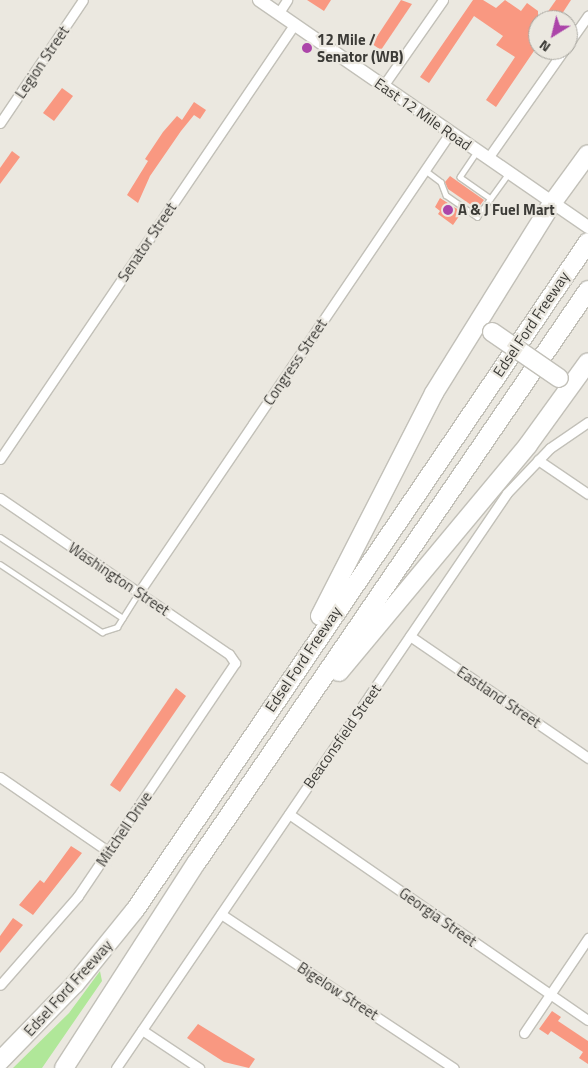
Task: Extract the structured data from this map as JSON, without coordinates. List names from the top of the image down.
{
  "streets": {
    "highway": ["Edsel Ford Freeway"],
    "main road": ["East 12 Mile Road"],
    "street": [
      "Legion Street",
      "Senator Street",
      "Congress Street",
      "Washington Street",
      "Eastland Street",
      "Beaconsfield Street",
      "Mitchell Drive",
      "Georgia Street",
      "Bigelow Street"
    ]
  },
  "crossings": [
    ["East 12 Mile Road", "Senator Street"],
    ["East 12 Mile Road", "Congress Street"],
    ["Congress Street", "Washington Street"],
    ["Washington Street", "Mitchell Drive"],
    ["Eastland Street", "Beaconsfield Street"],
    ["Beaconsfield Street", "Georgia Street"],
    ["Beaconsfield Street", "Bigelow Street"]
  ],
  "places": ["12 Mile / Senator (WB)", "A & J Fuel Mart"],
  "north": "bottom left"
}
